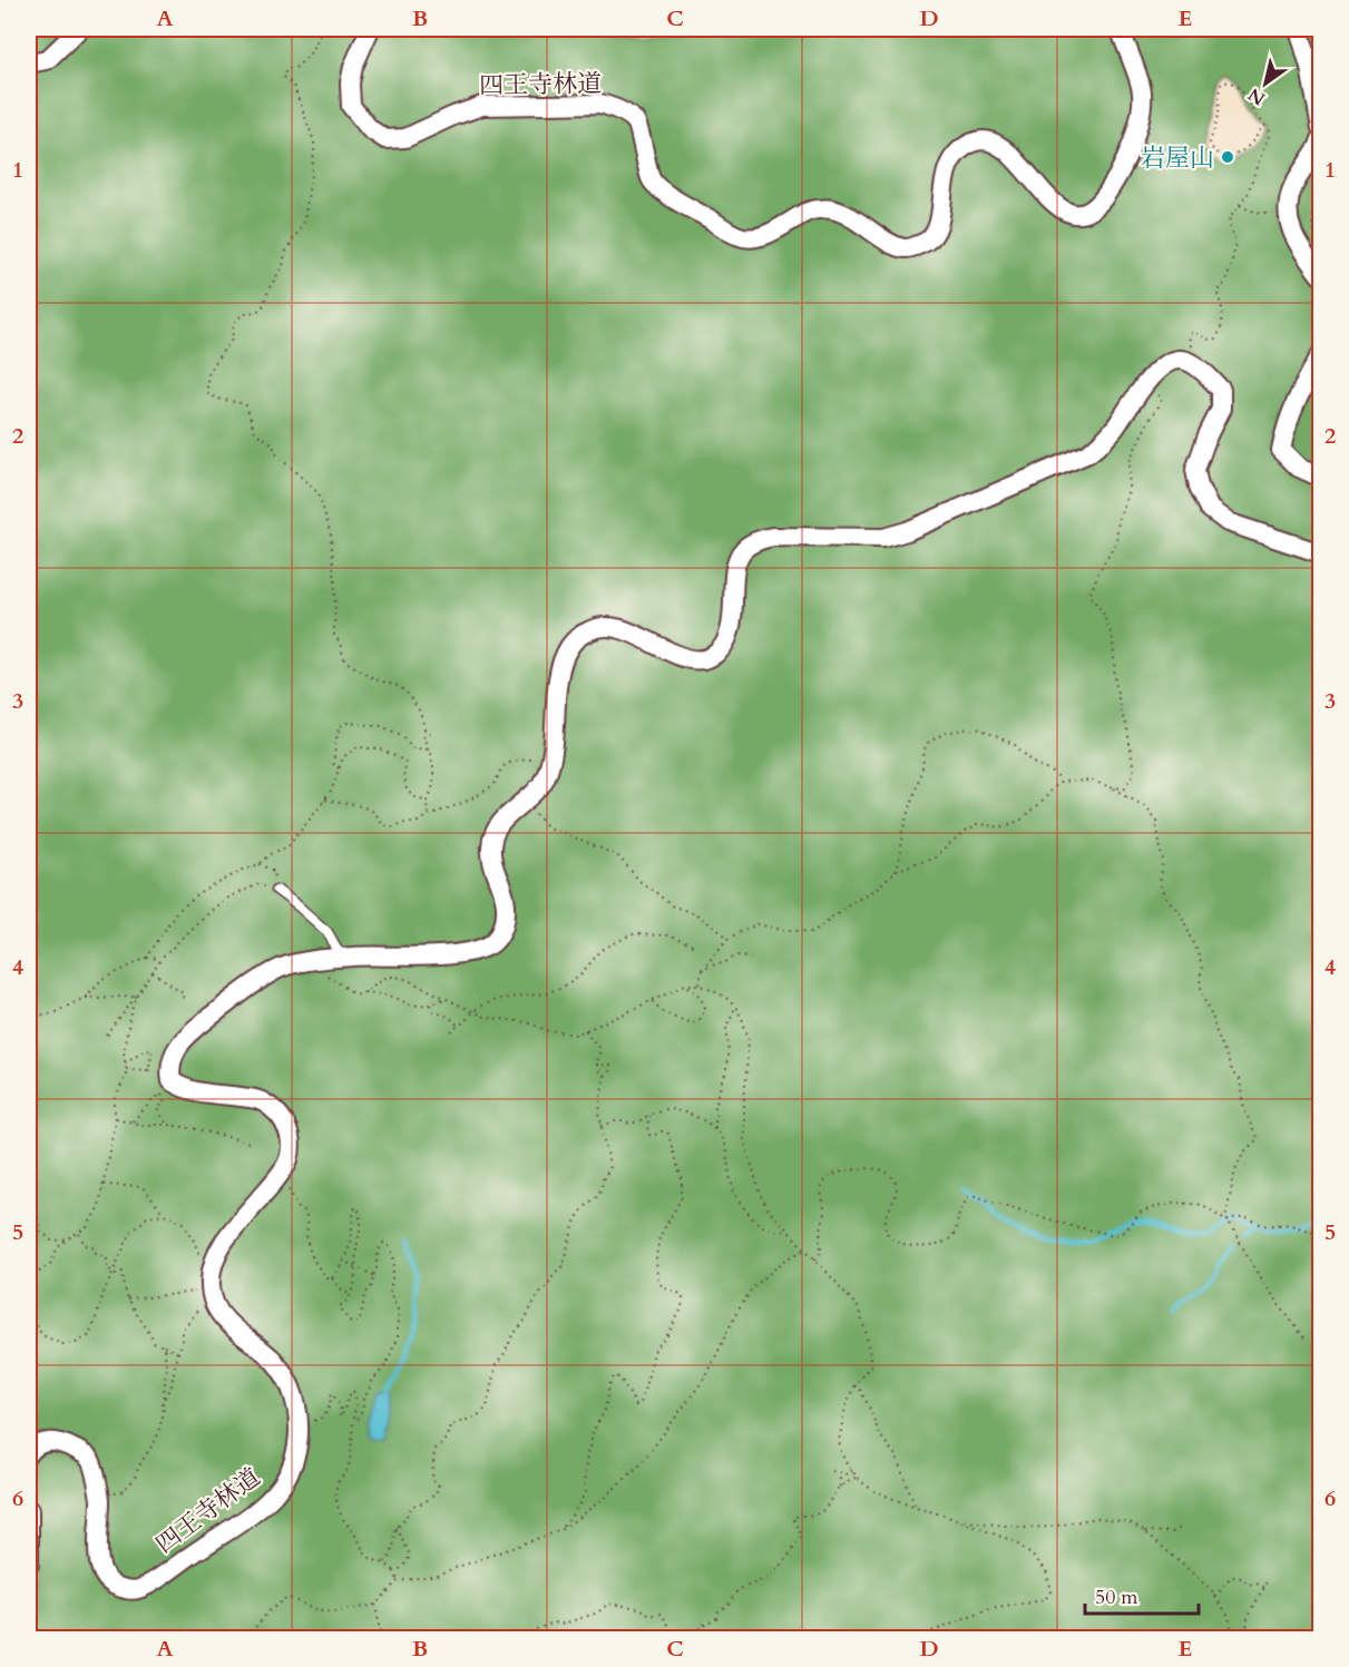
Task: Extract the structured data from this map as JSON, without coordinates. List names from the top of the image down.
{
  "streets": {
    "street": ["四王寺林道"]
  },
  "places": ["岩屋山"],
  "scale_bar": "50 m",
  "north": "bottom left",
  "grid": {
    "columns": [
      "A",
      "B",
      "C",
      "D",
      "E"
    ],
    "rows": [
      "1",
      "2",
      "3",
      "4",
      "5",
      "6"
    ]
  }
}
